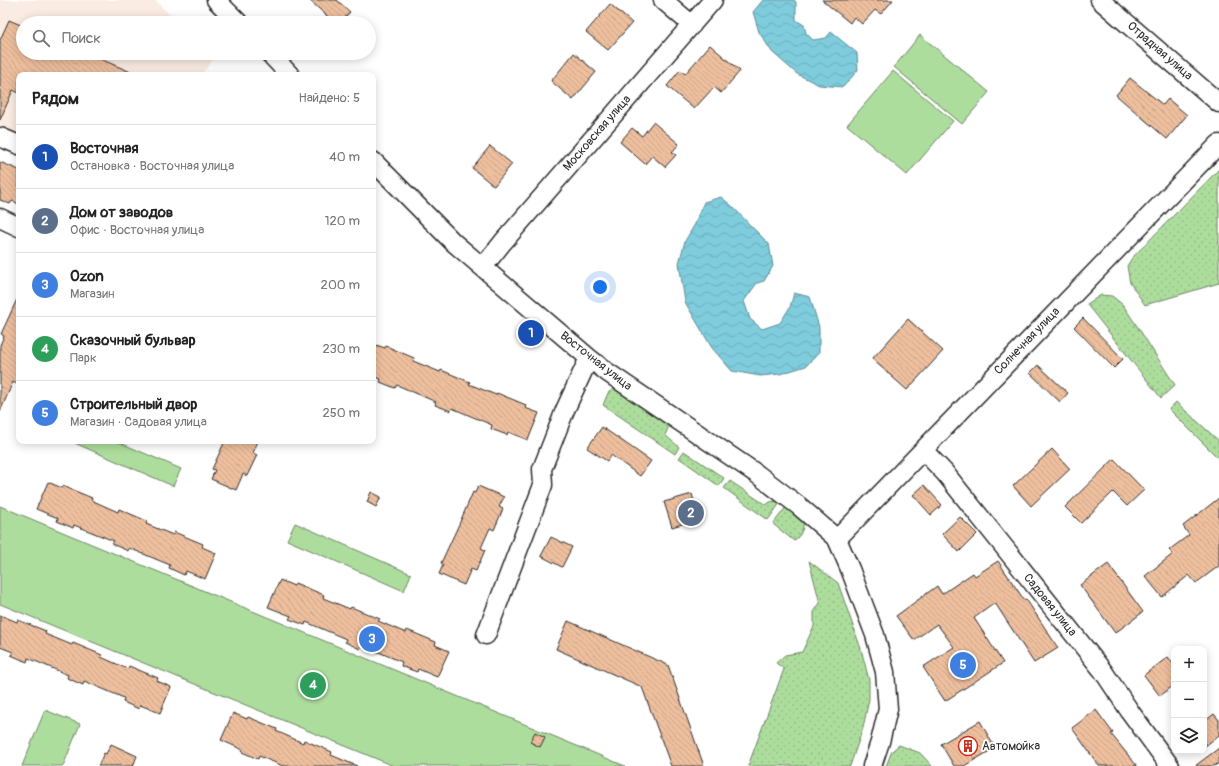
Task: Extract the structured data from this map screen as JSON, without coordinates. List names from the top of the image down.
{
  "streets": {
    "street": [
      "Отрадная улица",
      "Московская улица",
      "Солнечная улица",
      "Восточная улица",
      "Садовая улица"
    ]
  },
  "crossings": [
    ["Московская улица", "Восточная улица"],
    ["Солнечная улица", "Восточная улица"],
    ["Солнечная улица", "Садовая улица"]
  ],
  "places": {
    "building": ["Автомойка"]
  },
  "page": {
    "search": "Поиск",
    "heading": ["Рядом", "Найдено: 5"],
    "list": [
      {
        "mark": "1",
        "name": "Восточная",
        "note": "Остановка · Восточная улица",
        "value": "40 m"
      },
      {
        "mark": "2",
        "name": "Дом от заводов",
        "note": "Офис · Восточная улица",
        "value": "120 m"
      },
      {
        "mark": "3",
        "name": "Ozon",
        "note": "Магазин",
        "value": "200 m"
      },
      {
        "mark": "4",
        "name": "Сказочный бульвар",
        "note": "Парк",
        "value": "230 m"
      },
      {
        "mark": "5",
        "name": "Строительный двор",
        "note": "Магазин · Садовая улица",
        "value": "250 m"
      }
    ],
    "pins": [
      "1",
      "2",
      "3",
      "5",
      "4"
    ],
    "map_buttons": ["+", "−"]
  }
}
